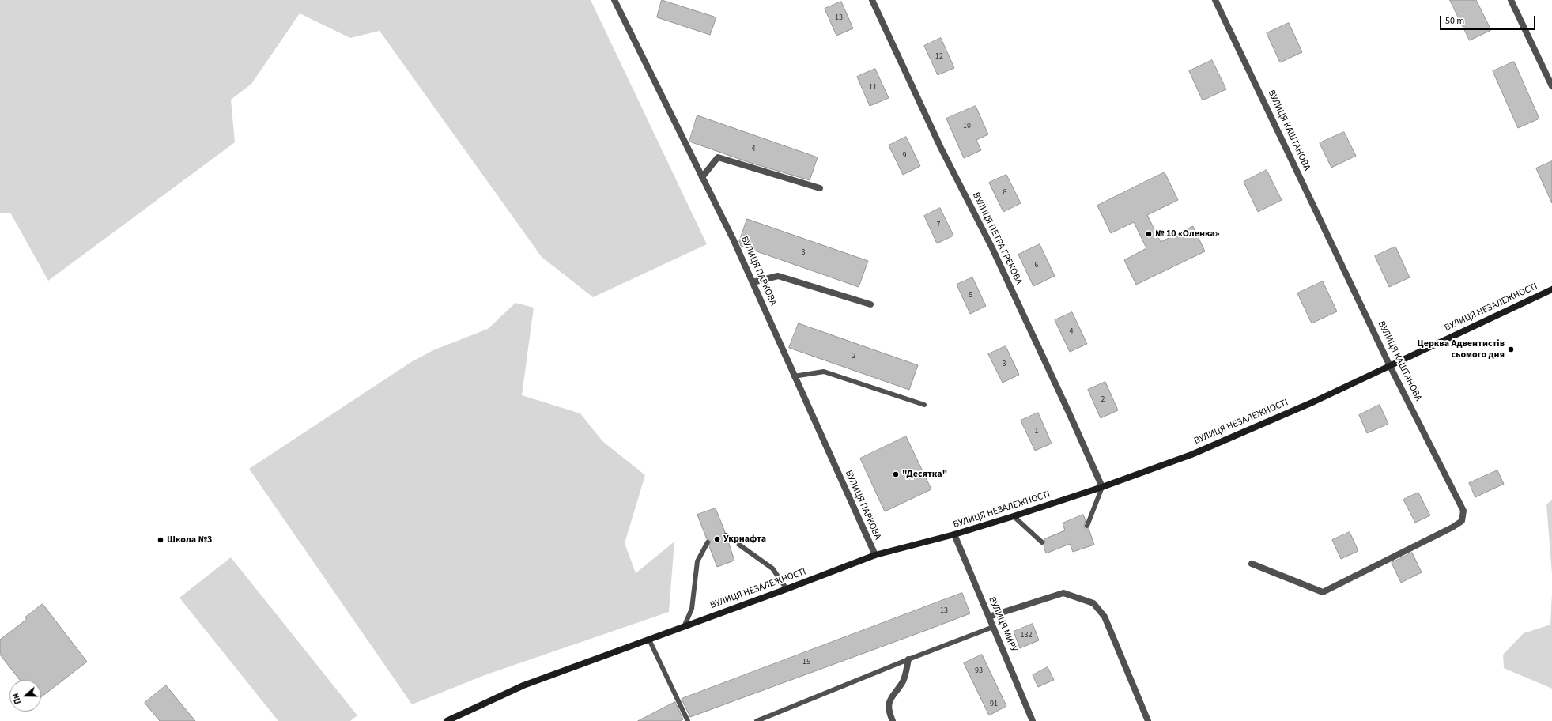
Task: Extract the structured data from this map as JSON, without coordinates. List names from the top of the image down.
{
  "streets": {
    "main road": ["ВУЛИЦЯ НЕЗАЛЕЖНОСТІ"],
    "street": [
      "ВУЛИЦЯ КАШТАНОВА",
      "ВУЛИЦЯ ПЕТРА ГРЕКОВА",
      "ВУЛИЦЯ ПАРКОВА",
      "ВУЛИЦЯ МИРУ"
    ]
  },
  "crossings": [
    ["ВУЛИЦЯ КАШТАНОВА", "ВУЛИЦЯ НЕЗАЛЕЖНОСТІ"],
    ["ВУЛИЦЯ ПЕТРА ГРЕКОВА", "ВУЛИЦЯ НЕЗАЛЕЖНОСТІ"],
    ["ВУЛИЦЯ ПАРКОВА", "ВУЛИЦЯ НЕЗАЛЕЖНОСТІ"],
    ["ВУЛИЦЯ НЕЗАЛЕЖНОСТІ", "ВУЛИЦЯ МИРУ"]
  ],
  "places": [
    "№ 10 «Оленка»",
    "Церква Адвентистів сьомого дня",
    "\"Десятка\"",
    "Укрнафта",
    "Школа №3"
  ],
  "house_numbers": [
    "13",
    "12",
    "11",
    "10",
    "4",
    "9",
    "8",
    "7",
    "3",
    "6",
    "5",
    "4",
    "2",
    "3",
    "2",
    "1",
    "13",
    "132",
    "15",
    "93",
    "91"
  ],
  "scale_bar": "50 m",
  "north": "left"
}
